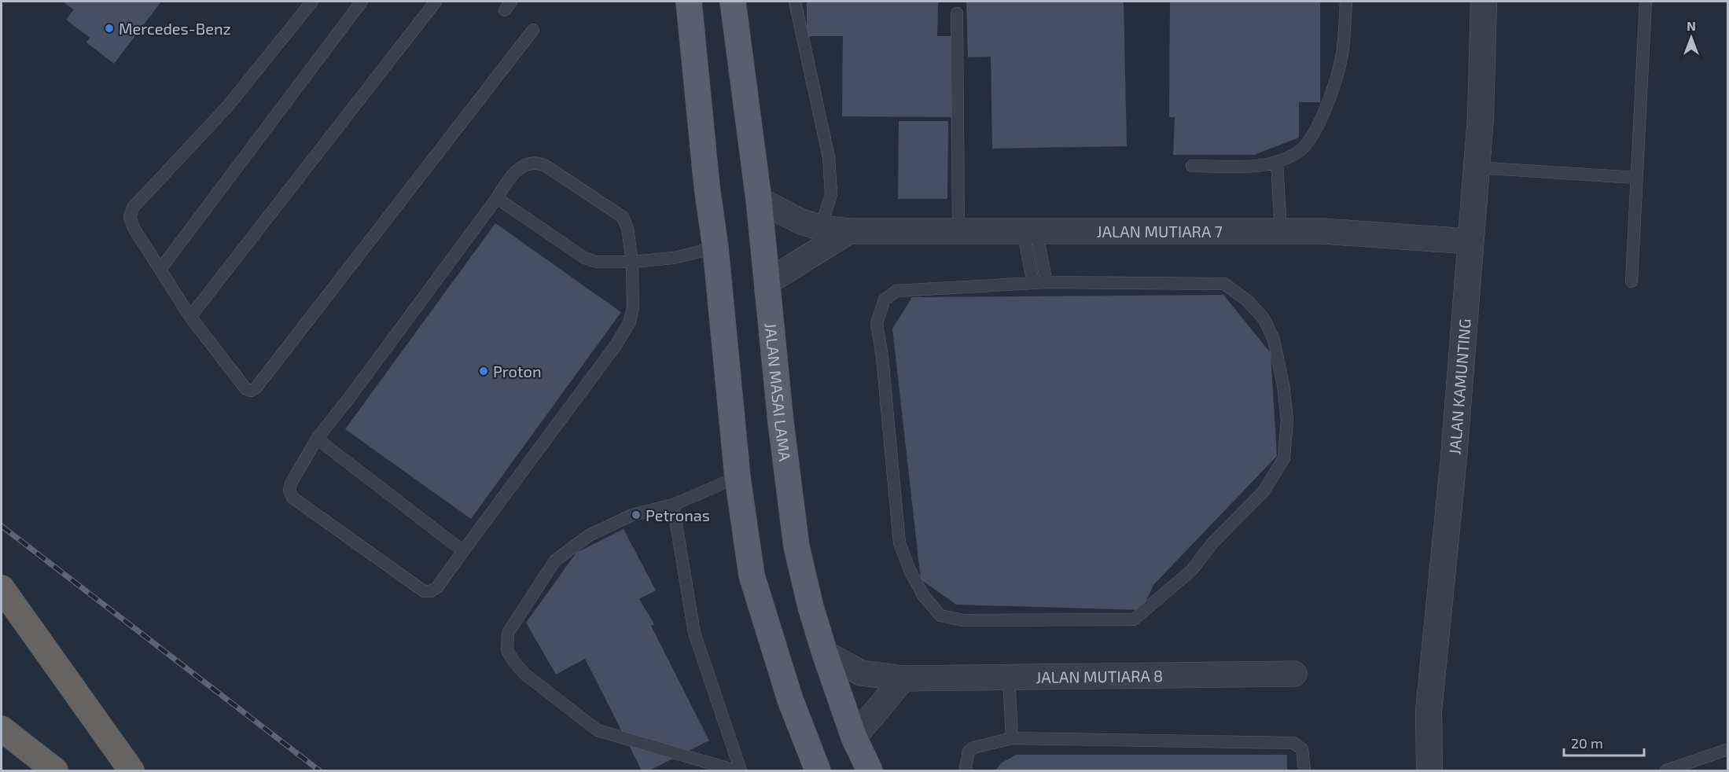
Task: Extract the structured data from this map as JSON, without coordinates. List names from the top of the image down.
{
  "streets": {
    "main road": ["JALAN MASAI LAMA"],
    "street": ["JALAN MUTIARA 7", "JALAN KAMUNTING", "JALAN MUTIARA 8"]
  },
  "crossings": [
    ["JALAN MUTIARA 7", "JALAN KAMUNTING"],
    ["JALAN MUTIARA 7", "JALAN MASAI LAMA"],
    ["JALAN MASAI LAMA", "JALAN MUTIARA 8"]
  ],
  "places": ["Mercedes-Benz", "Proton", "Petronas"],
  "scale_bar": "20 m",
  "north": "top"
}
